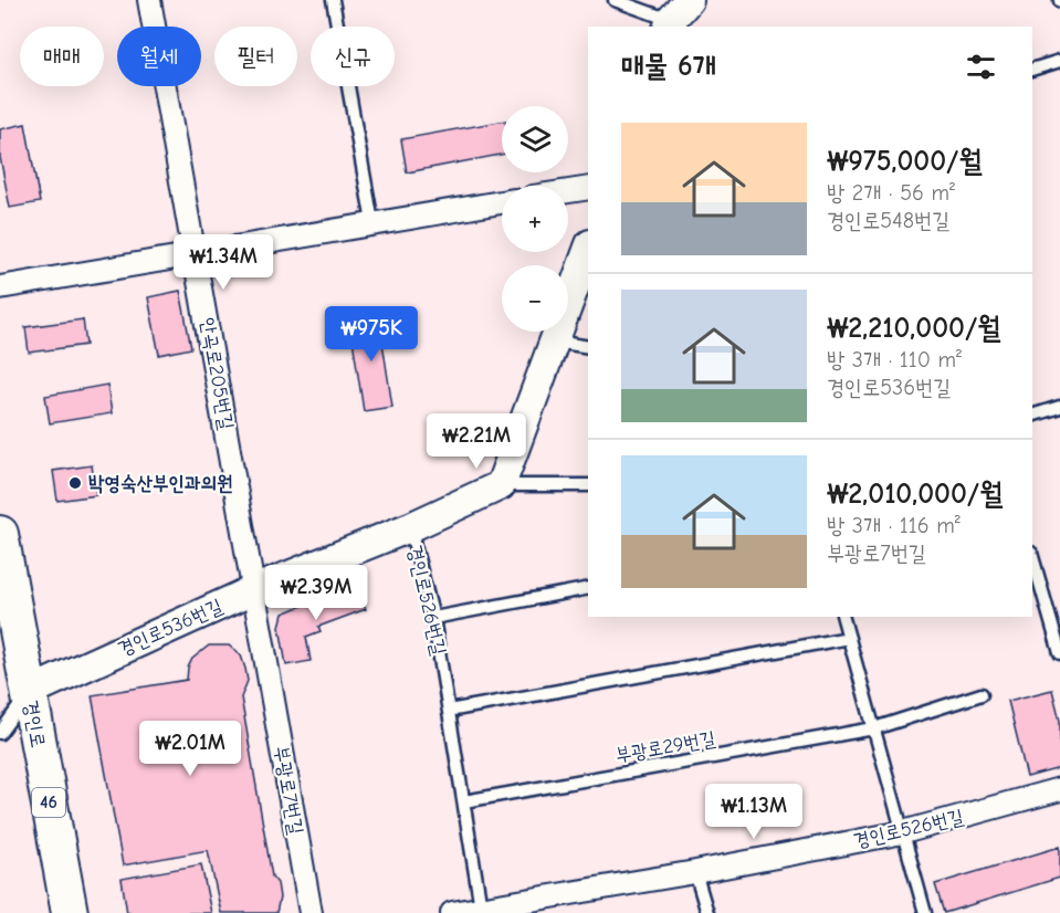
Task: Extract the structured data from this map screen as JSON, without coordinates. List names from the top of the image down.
{
  "streets": {
    "main road": ["경인로", "46"],
    "street": [
      "안곡로205번길",
      "경인로526번길",
      "경인로536번길",
      "부광로7번길"
    ],
    "lane": ["부광로29번길"]
  },
  "crossings": [
    ["안곡로205번길", "경인로536번길"],
    ["안곡로205번길", "부광로7번길"],
    ["경인로526번길", "경인로536번길"],
    ["경인로526번길", "부광로29번길"],
    ["경인로536번길", "경인로"],
    ["경인로536번길", "부광로7번길"]
  ],
  "places": ["박영숙산부인과의원"],
  "page": {
    "chip": [
      "매매",
      "월세",
      "필터",
      "신규"
    ],
    "heading": "매물 6개",
    "map_buttons": ["+", "−"],
    "list": [
      {
        "name": "₩975,000/월",
        "note": "방 2개 · 56 m² · 경인로548번길"
      },
      {
        "name": "₩2,210,000/월",
        "note": "방 3개 · 110 m² · 경인로536번길"
      },
      {
        "name": "₩2,010,000/월",
        "note": "방 3개 · 116 m² · 부광로7번길"
      }
    ],
    "price": [
      "₩1.34M",
      "₩975K",
      "₩2.21M",
      "₩2.39M",
      "₩2.01M",
      "₩1.13M"
    ]
  }
}
